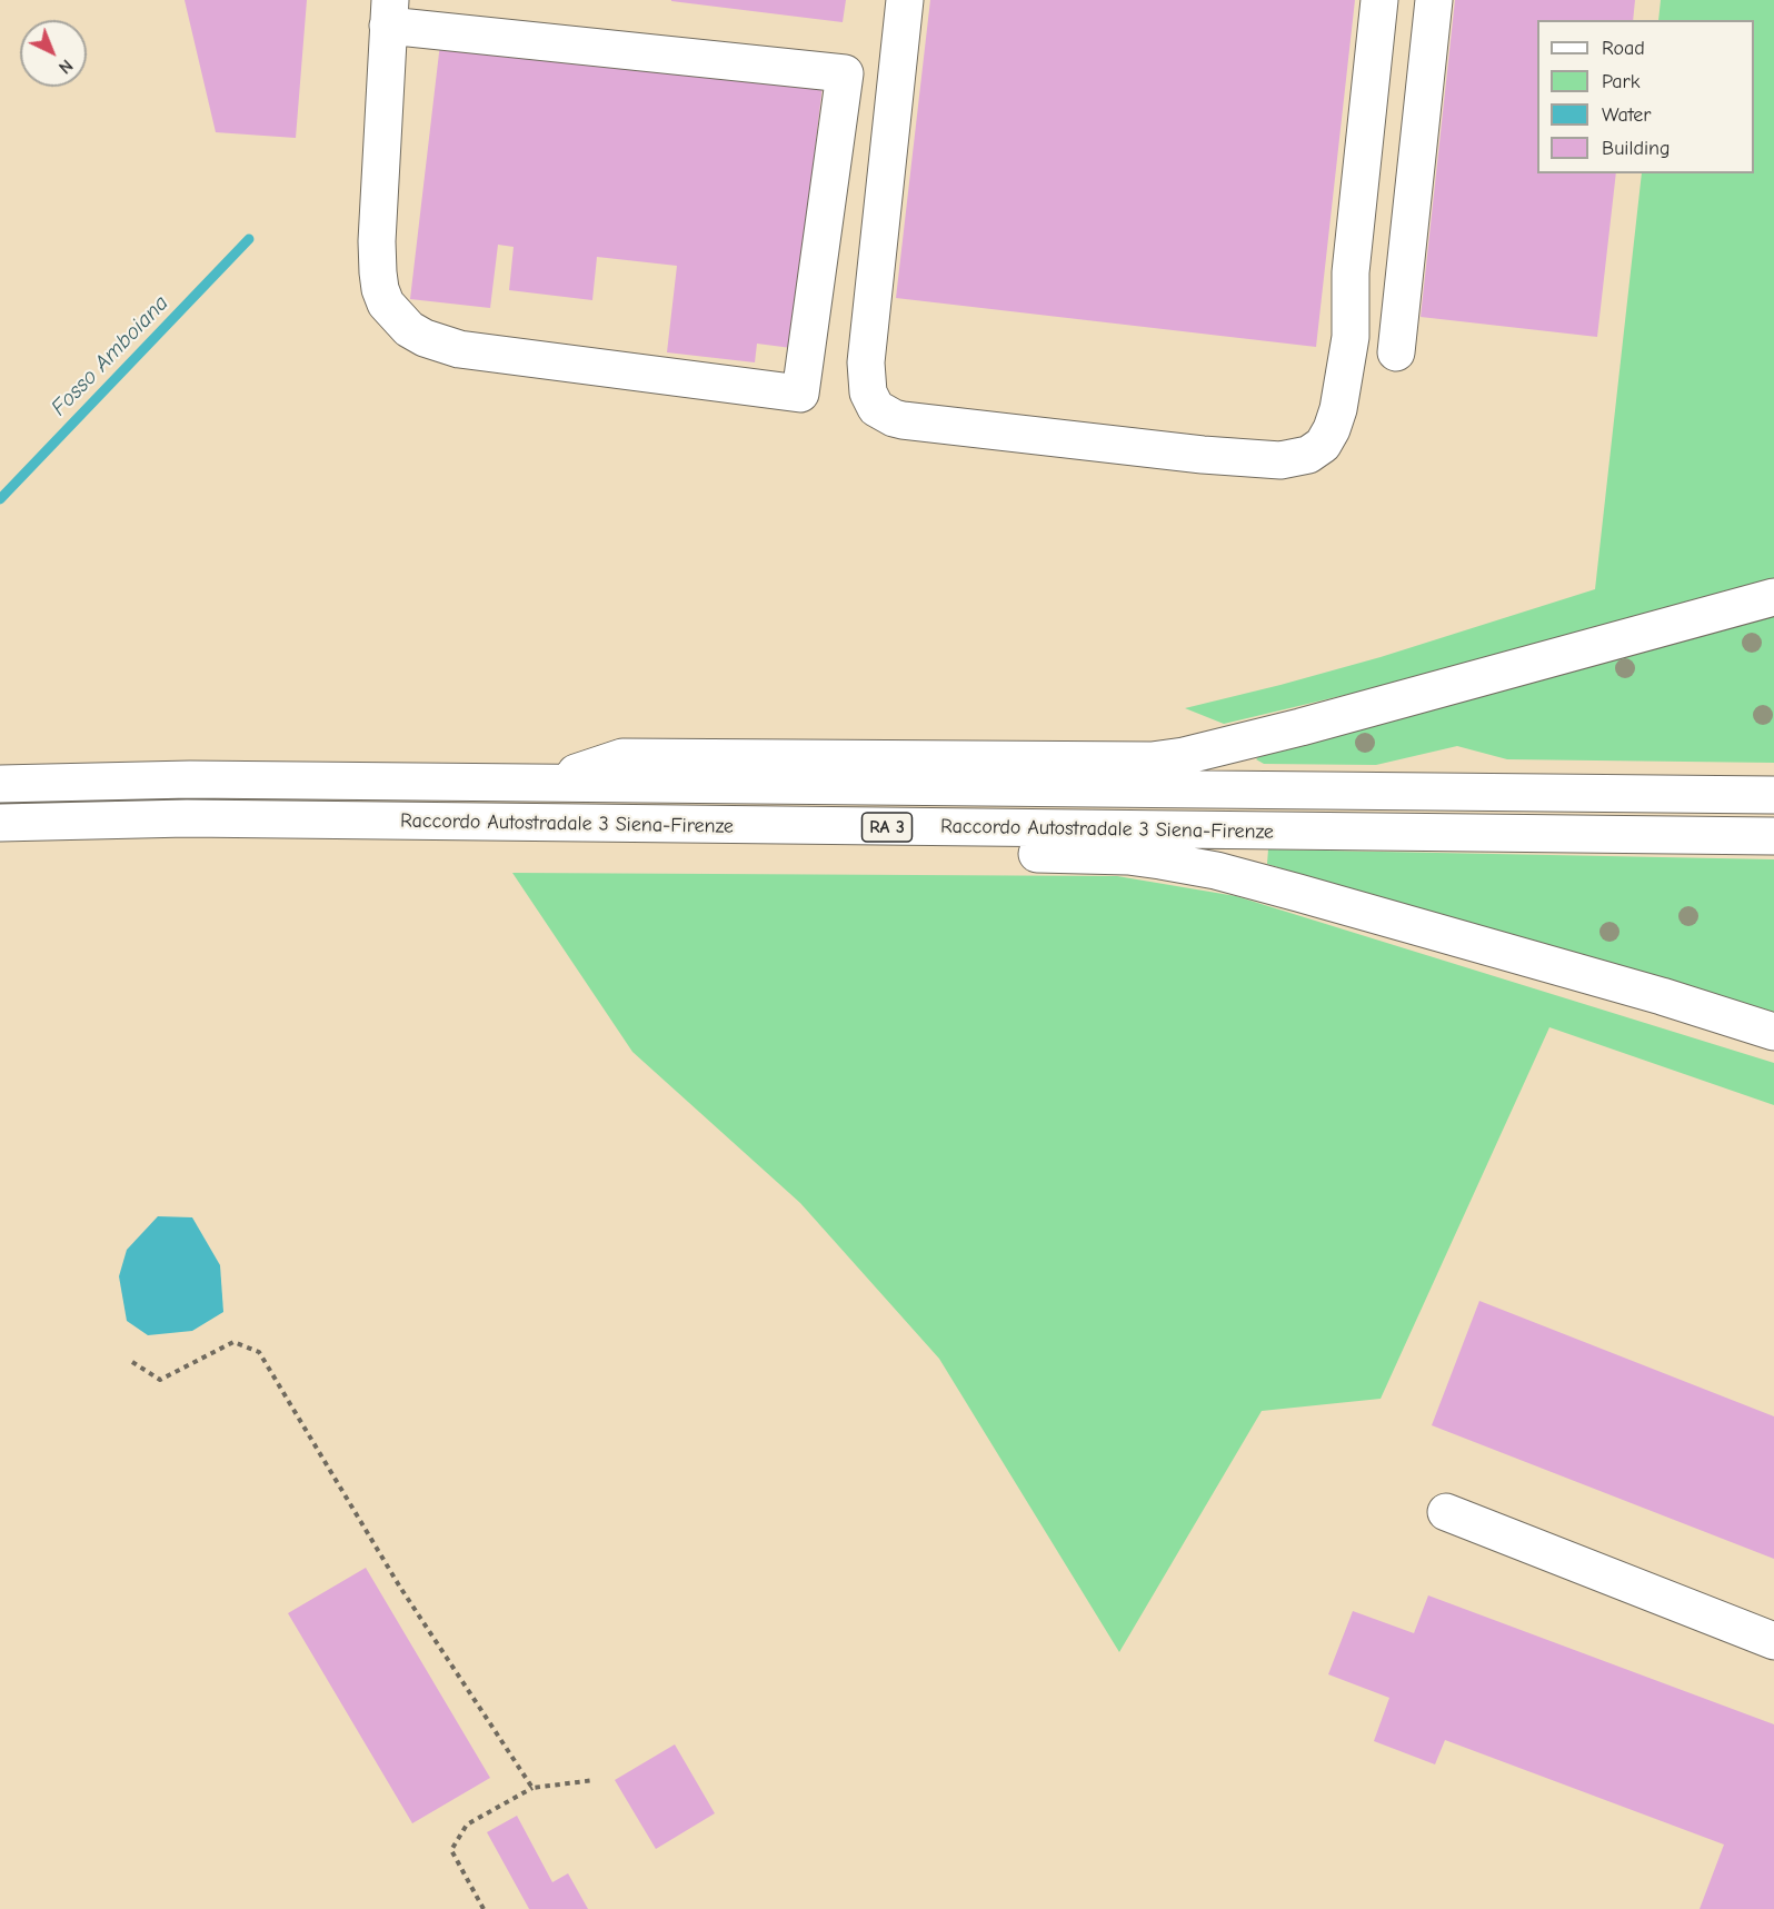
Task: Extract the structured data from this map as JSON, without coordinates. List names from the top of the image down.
{
  "streets": {
    "main road": ["Raccordo Autostradale 3 Siena-Firenze", "RA 3"]
  },
  "water": ["Fosso Amboiana"],
  "legend": [
    "Road",
    "Park",
    "Water",
    "Building"
  ],
  "north": "bottom right"
}
